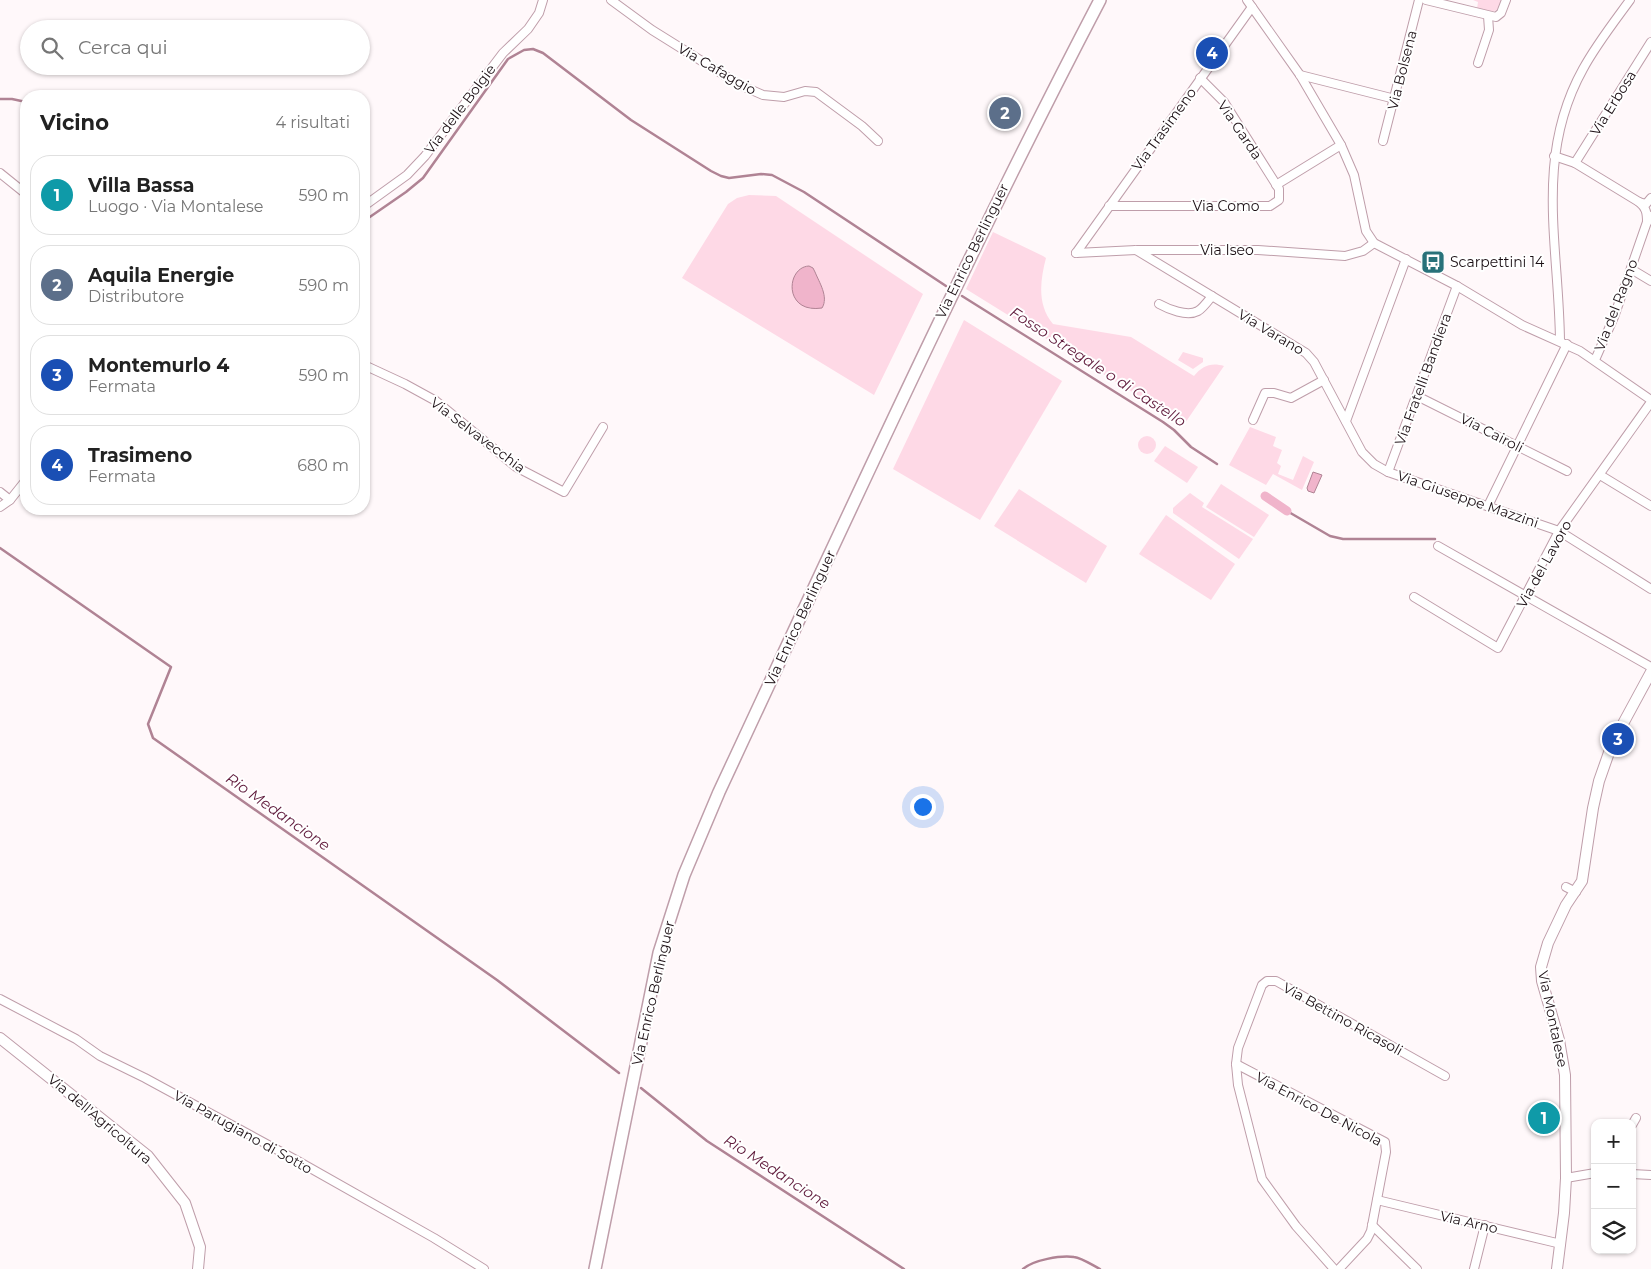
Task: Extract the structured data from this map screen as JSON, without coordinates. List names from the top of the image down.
{
  "streets": {
    "main road": ["Via Enrico Berlinguer"],
    "street": [
      "Via Cafaggio",
      "Via Bolsena",
      "Via Erbosa",
      "Via delle Bolgie",
      "Via Trasimeno",
      "Via Garda",
      "Via Como",
      "Via Iseo",
      "Via del Ragno",
      "Via Varano",
      "Via Fratelli Bandiera",
      "Via Cairoli",
      "Via Selvavecchia",
      "Via Giuseppe Mazzini",
      "Via del Lavoro",
      "Via Bettino Ricasoli",
      "Via Montalese",
      "Via Enrico De Nicola",
      "Via dell'Agricoltura",
      "Via Parugiano di Sotto",
      "Via Arno"
    ]
  },
  "crossings": [
    ["Via Trasimeno", "Via Garda"],
    ["Via Trasimeno", "Via Como"],
    ["Via Trasimeno", "Via Iseo"],
    ["Via Garda", "Via Como"],
    ["Via Iseo", "Via Varano"],
    ["Via Varano", "Via Fratelli Bandiera"],
    ["Via Varano", "Via Giuseppe Mazzini"],
    ["Via Fratelli Bandiera", "Via Cairoli"],
    ["Via Fratelli Bandiera", "Via Giuseppe Mazzini"],
    ["Via Giuseppe Mazzini", "Via del Lavoro"],
    ["Via Bettino Ricasoli", "Via Enrico De Nicola"],
    ["Via Montalese", "Via Arno"],
    ["Via Enrico De Nicola", "Via Arno"]
  ],
  "water": ["Fosso Stregale o di Castello", "Rio Medancione"],
  "places": {
    "bus stop": ["Scarpettini 14"]
  },
  "page": {
    "search": "Cerca qui",
    "pins": [
      "4",
      "2",
      "3",
      "1"
    ],
    "heading": ["Vicino", "4 risultati"],
    "list": [
      {
        "mark": "1",
        "name": "Villa Bassa",
        "note": "Luogo · Via Montalese",
        "value": "590 m"
      },
      {
        "mark": "2",
        "name": "Aquila Energie",
        "note": "Distributore",
        "value": "590 m"
      },
      {
        "mark": "3",
        "name": "Montemurlo 4",
        "note": "Fermata",
        "value": "590 m"
      },
      {
        "mark": "4",
        "name": "Trasimeno",
        "note": "Fermata",
        "value": "680 m"
      }
    ],
    "map_buttons": ["+", "−"]
  }
}
